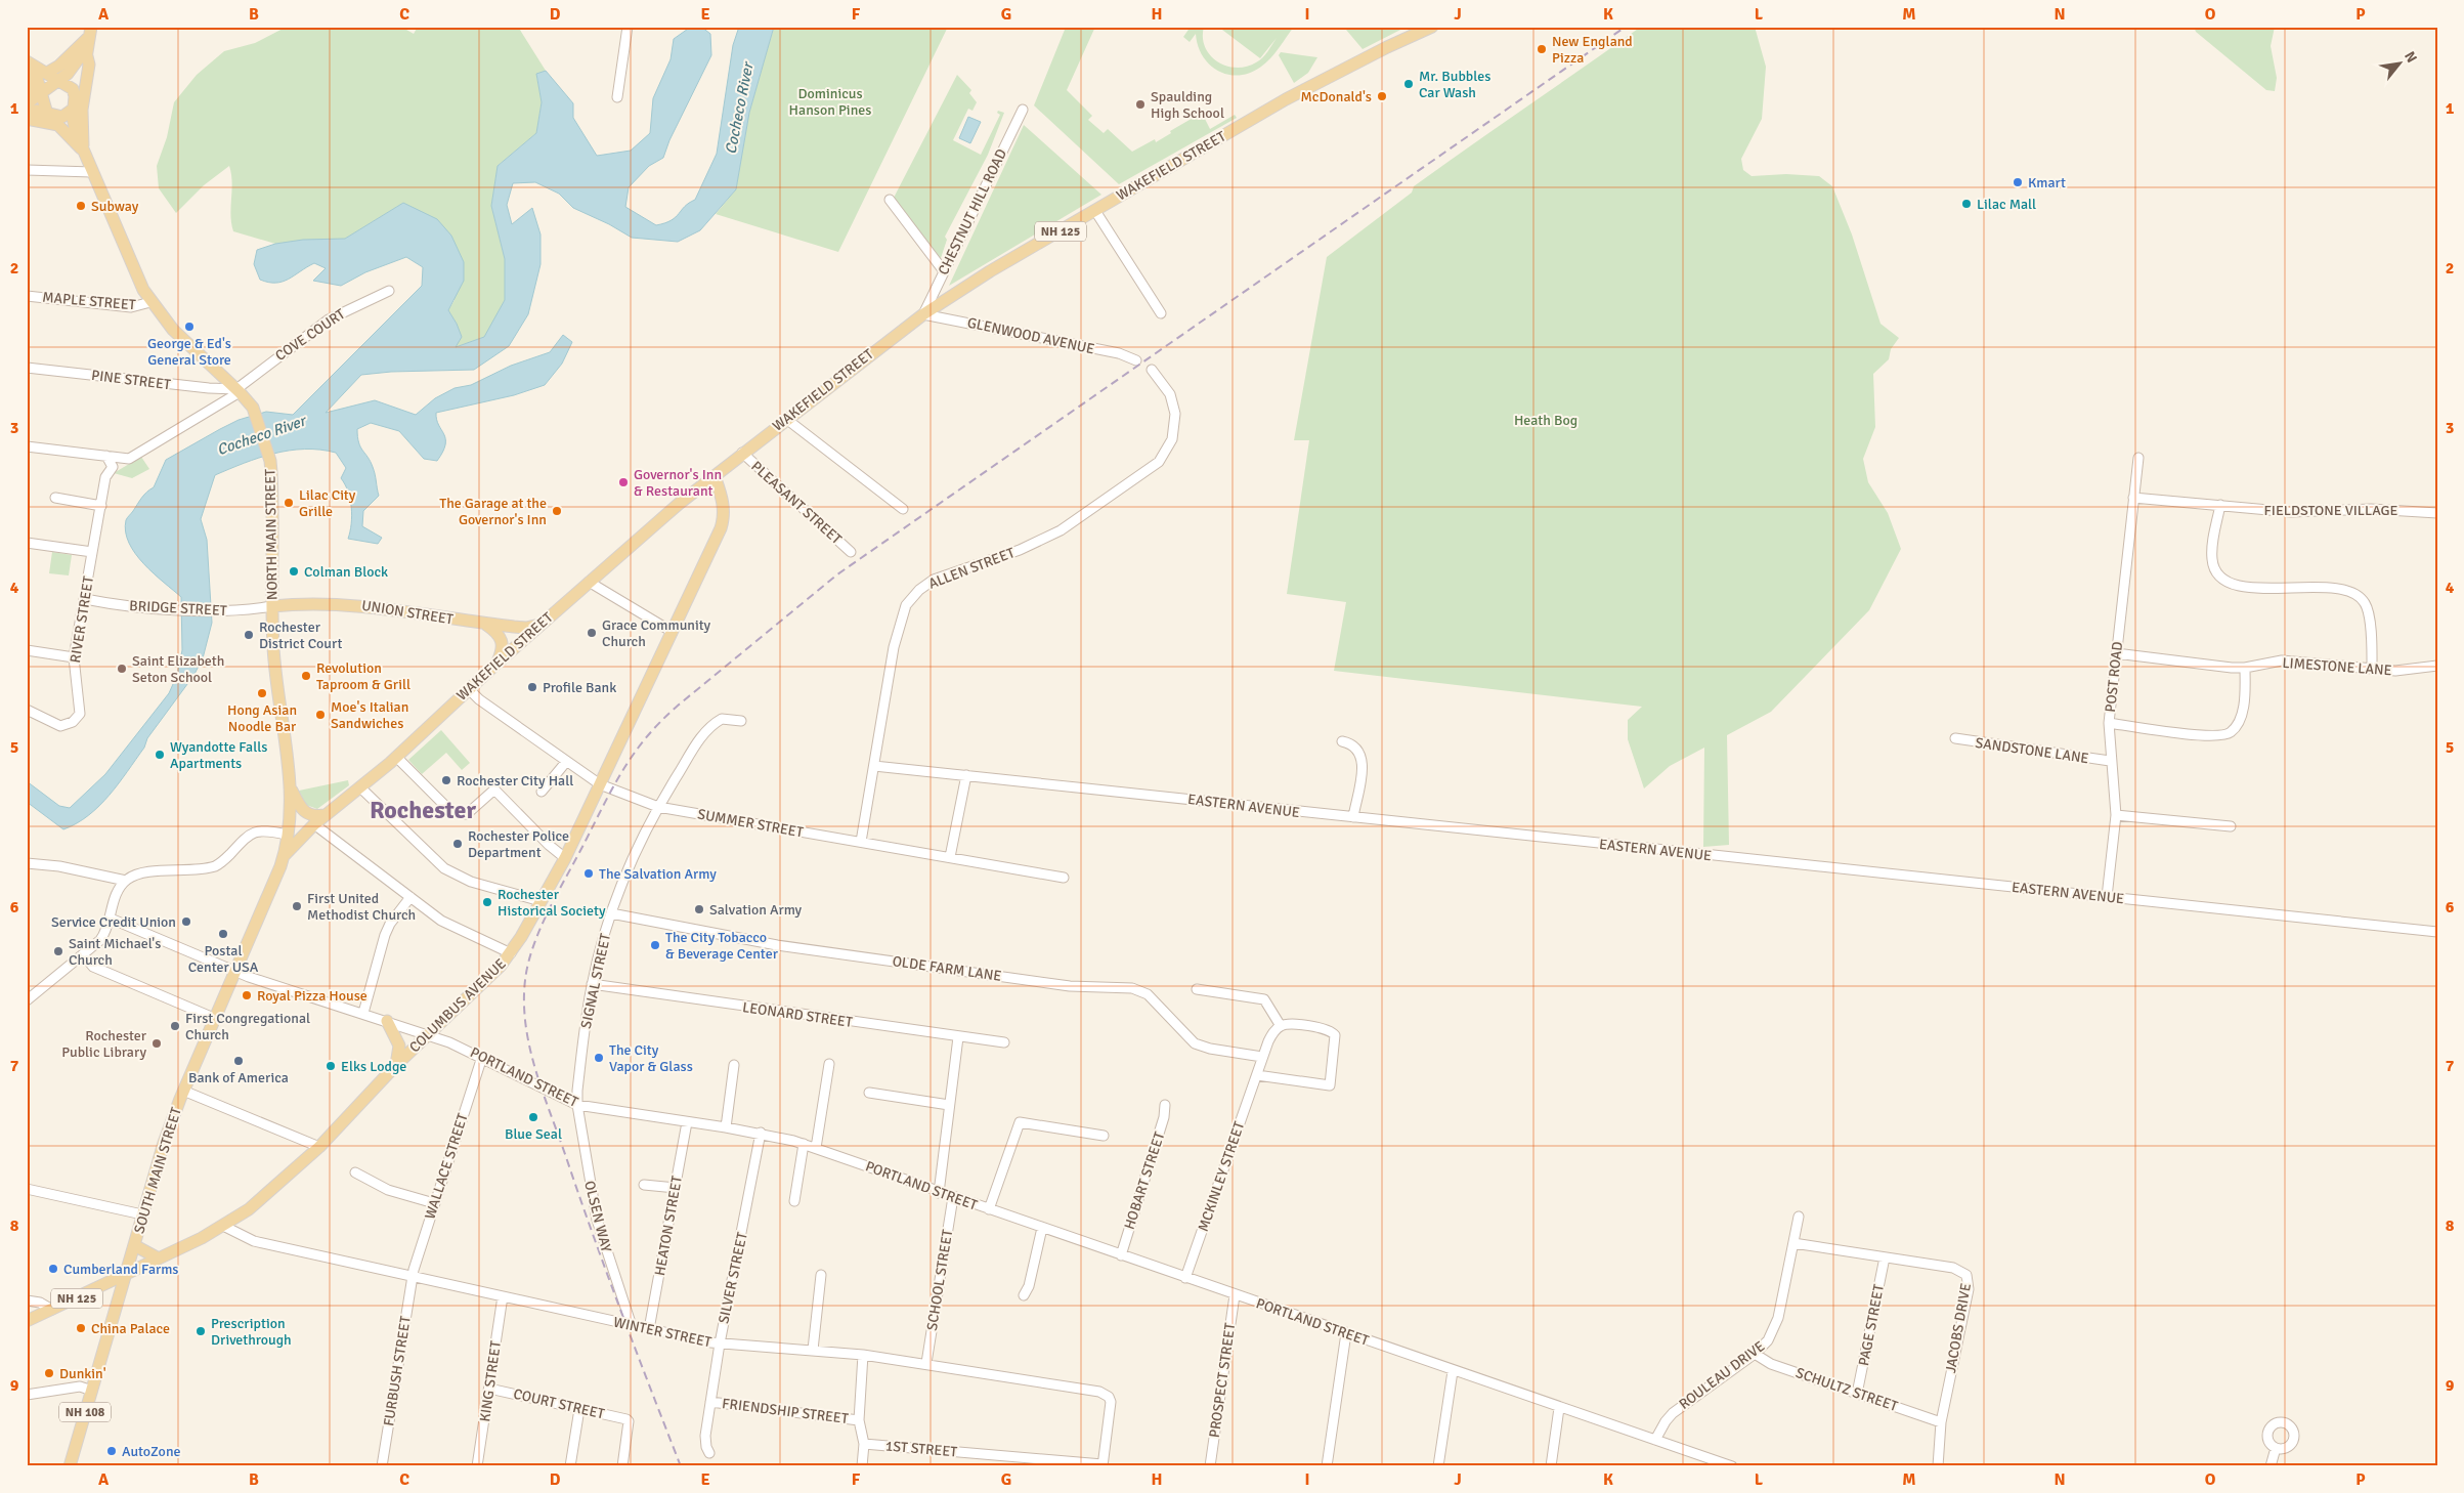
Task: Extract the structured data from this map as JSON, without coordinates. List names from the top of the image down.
{
  "streets": {
    "main road": [
      "WAKEFIELD STREET",
      "NH 125",
      "NORTH MAIN STREET",
      "UNION STREET",
      "COLUMBUS AVENUE",
      "SOUTH MAIN STREET",
      "NH 108"
    ],
    "street": [
      "CHESTNUT HILL ROAD",
      "MAPLE STREET",
      "COVE COURT",
      "GLENWOOD AVENUE",
      "PINE STREET",
      "PLEASANT STREET",
      "FIELDSTONE VILLAGE",
      "ALLEN STREET",
      "BRIDGE STREET",
      "RIVER STREET",
      "LIMESTONE LANE",
      "POST ROAD",
      "SANDSTONE LANE",
      "EASTERN AVENUE",
      "SUMMER STREET",
      "OLDE FARM LANE",
      "SIGNAL STREET",
      "LEONARD STREET",
      "PORTLAND STREET",
      "WALLACE STREET",
      "MCKINLEY STREET",
      "HOBART STREET",
      "OLSEN WAY",
      "HEATON STREET",
      "SILVER STREET",
      "SCHOOL STREET",
      "PAGE STREET",
      "JACOBS DRIVE",
      "WINTER STREET",
      "FURBUSH STREET",
      "ROULEAU DRIVE",
      "PROSPECT STREET",
      "KING STREET",
      "SCHULTZ STREET",
      "COURT STREET",
      "FRIENDSHIP STREET",
      "1ST STREET"
    ]
  },
  "crossings": [
    ["WAKEFIELD STREET", "CHESTNUT HILL ROAD"],
    ["WAKEFIELD STREET", "GLENWOOD AVENUE"],
    ["WAKEFIELD STREET", "PLEASANT STREET"],
    ["WAKEFIELD STREET", "NORTH MAIN STREET"],
    ["WAKEFIELD STREET", "UNION STREET"],
    ["WAKEFIELD STREET", "SUMMER STREET"],
    ["WAKEFIELD STREET", "COLUMBUS AVENUE"],
    ["WAKEFIELD STREET", "SOUTH MAIN STREET"],
    ["CHESTNUT HILL ROAD", "GLENWOOD AVENUE"],
    ["MAPLE STREET", "NORTH MAIN STREET"],
    ["COVE COURT", "PINE STREET"],
    ["COVE COURT", "NORTH MAIN STREET"],
    ["PINE STREET", "NORTH MAIN STREET"],
    ["FIELDSTONE VILLAGE", "POST ROAD"],
    ["NORTH MAIN STREET", "BRIDGE STREET"],
    ["NORTH MAIN STREET", "UNION STREET"],
    ["NORTH MAIN STREET", "SOUTH MAIN STREET"],
    ["ALLEN STREET", "EASTERN AVENUE"],
    ["ALLEN STREET", "SUMMER STREET"],
    ["BRIDGE STREET", "UNION STREET"],
    ["BRIDGE STREET", "RIVER STREET"],
    ["LIMESTONE LANE", "POST ROAD"],
    ["POST ROAD", "SANDSTONE LANE"],
    ["POST ROAD", "EASTERN AVENUE"],
    ["SUMMER STREET", "SIGNAL STREET"],
    ["SUMMER STREET", "COLUMBUS AVENUE"],
    ["OLDE FARM LANE", "SIGNAL STREET"],
    ["OLDE FARM LANE", "MCKINLEY STREET"],
    ["SIGNAL STREET", "LEONARD STREET"],
    ["SIGNAL STREET", "PORTLAND STREET"],
    ["SIGNAL STREET", "OLSEN WAY"],
    ["COLUMBUS AVENUE", "PORTLAND STREET"],
    ["COLUMBUS AVENUE", "SOUTH MAIN STREET"],
    ["COLUMBUS AVENUE", "WINTER STREET"],
    ["PORTLAND STREET", "WALLACE STREET"],
    ["PORTLAND STREET", "SOUTH MAIN STREET"],
    ["PORTLAND STREET", "MCKINLEY STREET"],
    ["PORTLAND STREET", "HOBART STREET"],
    ["PORTLAND STREET", "OLSEN WAY"],
    ["PORTLAND STREET", "HEATON STREET"],
    ["PORTLAND STREET", "SILVER STREET"],
    ["PORTLAND STREET", "SCHOOL STREET"],
    ["PORTLAND STREET", "ROULEAU DRIVE"],
    ["PORTLAND STREET", "PROSPECT STREET"],
    ["WALLACE STREET", "WINTER STREET"],
    ["WALLACE STREET", "FURBUSH STREET"],
    ["OLSEN WAY", "WINTER STREET"],
    ["HEATON STREET", "WINTER STREET"],
    ["SILVER STREET", "WINTER STREET"],
    ["SILVER STREET", "FRIENDSHIP STREET"],
    ["SCHOOL STREET", "WINTER STREET"],
    ["PAGE STREET", "JACOBS DRIVE"],
    ["PAGE STREET", "SCHULTZ STREET"],
    ["JACOBS DRIVE", "ROULEAU DRIVE"],
    ["JACOBS DRIVE", "SCHULTZ STREET"],
    ["WINTER STREET", "FURBUSH STREET"],
    ["WINTER STREET", "KING STREET"],
    ["WINTER STREET", "1ST STREET"],
    ["ROULEAU DRIVE", "SCHULTZ STREET"],
    ["KING STREET", "COURT STREET"]
  ],
  "districts": ["Rochester"],
  "water": ["Cocheco River"],
  "parks": ["Dominicus Hanson Pines", "Heath Bog"],
  "places": [
    "New England Pizza",
    "Mr. Bubbles Car Wash",
    "McDonald's",
    "Spaulding High School",
    "Kmart",
    "Lilac Mall",
    "Subway",
    "George & Ed's General Store",
    "Governor's Inn & Restaurant",
    "Lilac City Grille",
    "The Garage at the Governor's Inn",
    "Colman Block",
    "Grace Community Church",
    "Rochester District Court",
    "Saint Elizabeth Seton School",
    "Revolution Taproom & Grill",
    "Profile Bank",
    "Hong Asian Noodle Bar",
    "Moe's Italian Sandwiches",
    "Wyandotte Falls Apartments",
    "Rochester City Hall",
    "Rochester Police Department",
    "The Salvation Army",
    "Rochester Historical Society",
    "First United Methodist Church",
    "Salvation Army",
    "Service Credit Union",
    "Postal Center USA",
    "The City Tobacco & Beverage Center",
    "Saint Michael's Church",
    "Royal Pizza House",
    "First Congregational Church",
    "Rochester Public Library",
    "The City Vapor & Glass",
    "Bank of America",
    "Elks Lodge",
    "Blue Seal",
    "Cumberland Farms",
    "China Palace",
    "Prescription Drivethrough",
    "Dunkin'",
    "AutoZone"
  ],
  "north": "top right",
  "grid": {
    "columns": [
      "A",
      "B",
      "C",
      "D",
      "E",
      "F",
      "G",
      "H",
      "I",
      "J",
      "K",
      "L",
      "M",
      "N",
      "O",
      "P"
    ],
    "rows": [
      "1",
      "2",
      "3",
      "4",
      "5",
      "6",
      "7",
      "8",
      "9"
    ]
  }
}
